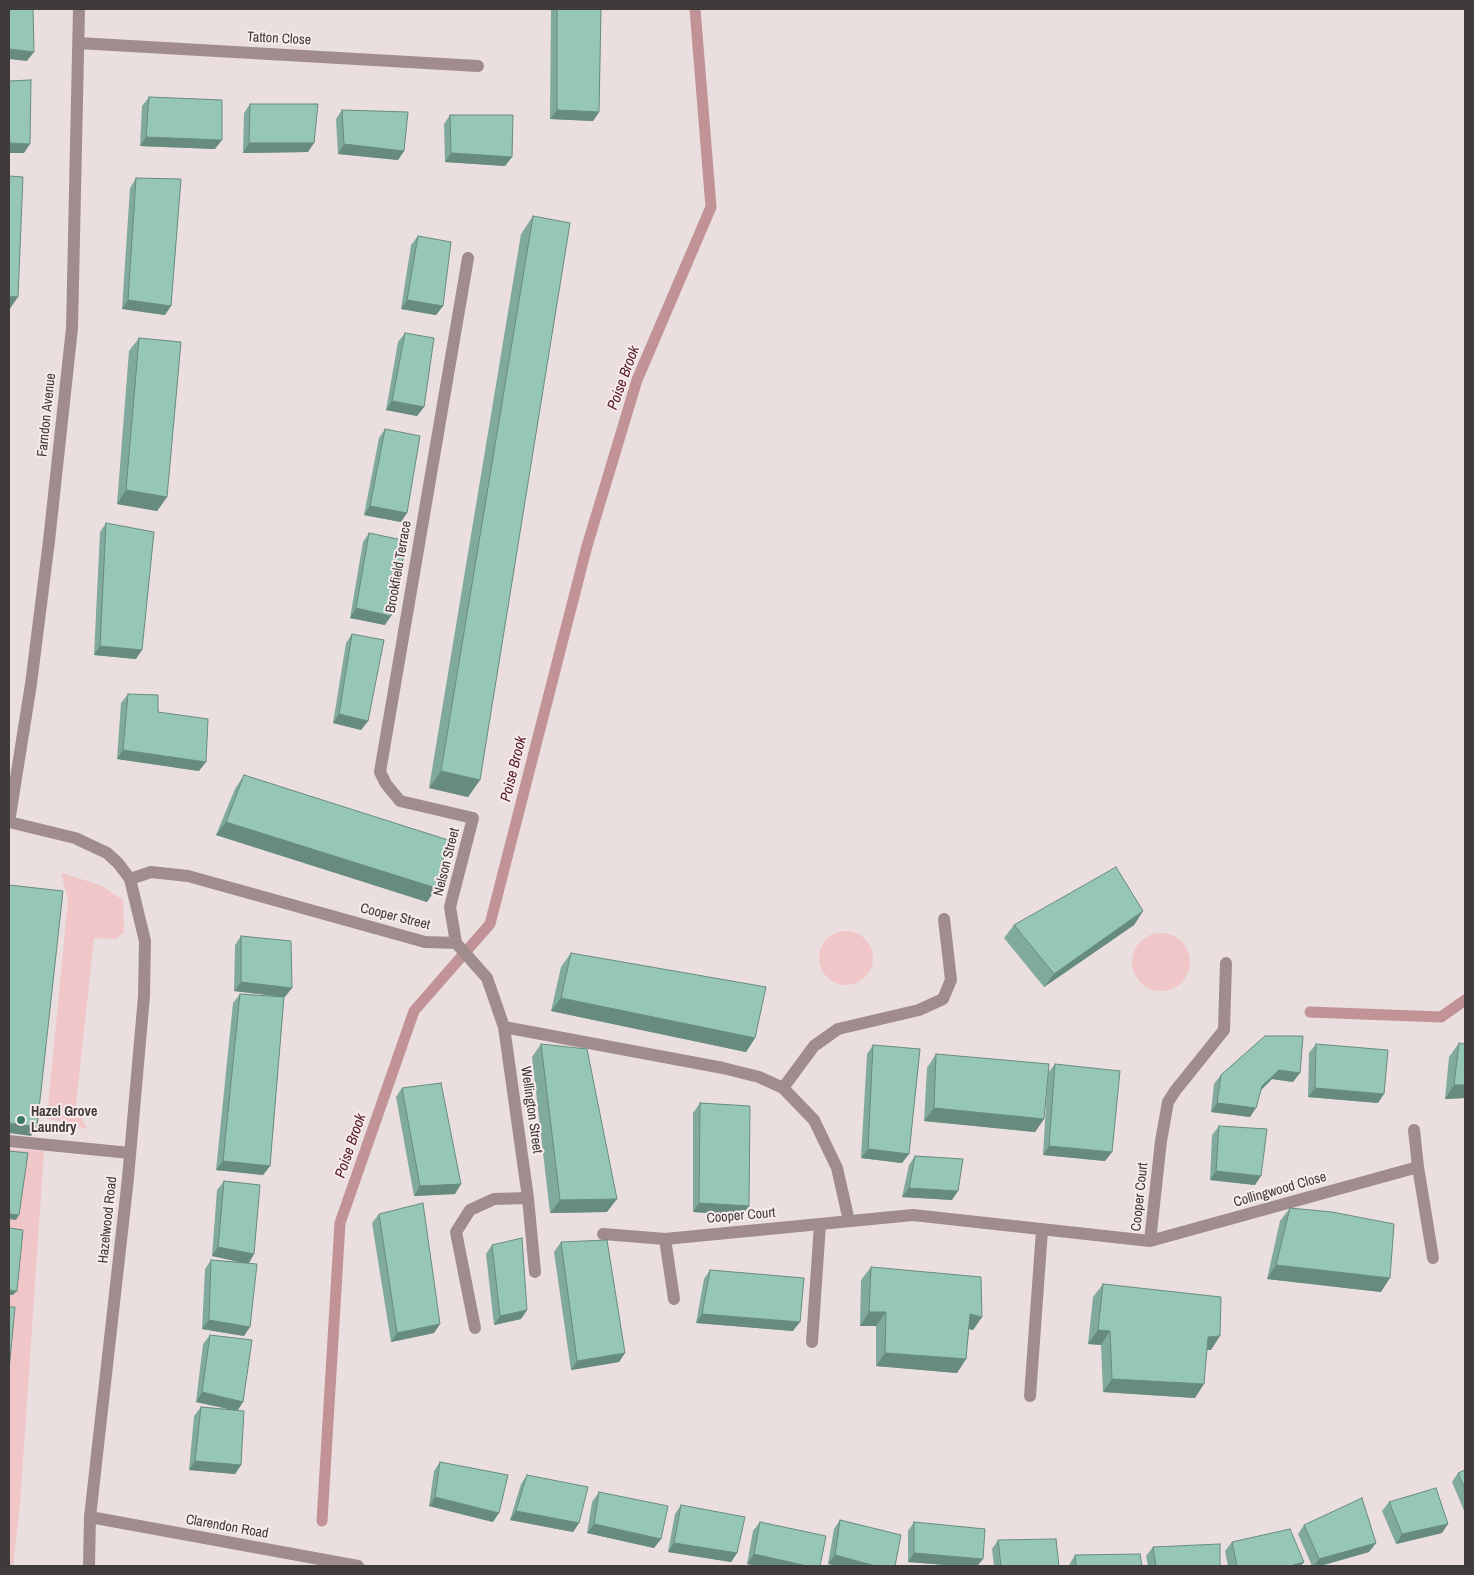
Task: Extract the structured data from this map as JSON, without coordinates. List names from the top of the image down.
{
  "streets": {
    "street": [
      "Tatton Close",
      "Farndon Avenue",
      "Brookfield Terrace",
      "Nelson Street",
      "Cooper Street",
      "Wellington Street",
      "Collingwood Close",
      "Cooper Court",
      "Hazelwood Road",
      "Clarendon Road"
    ]
  },
  "crossings": [
    ["Tatton Close", "Farndon Avenue"],
    ["Brookfield Terrace", "Nelson Street"],
    ["Nelson Street", "Cooper Street"],
    ["Cooper Street", "Hazelwood Road"],
    ["Collingwood Close", "Cooper Court"],
    ["Hazelwood Road", "Clarendon Road"]
  ],
  "water": ["Poise Brook"],
  "places": ["Hazel Grove Laundry"]
}
